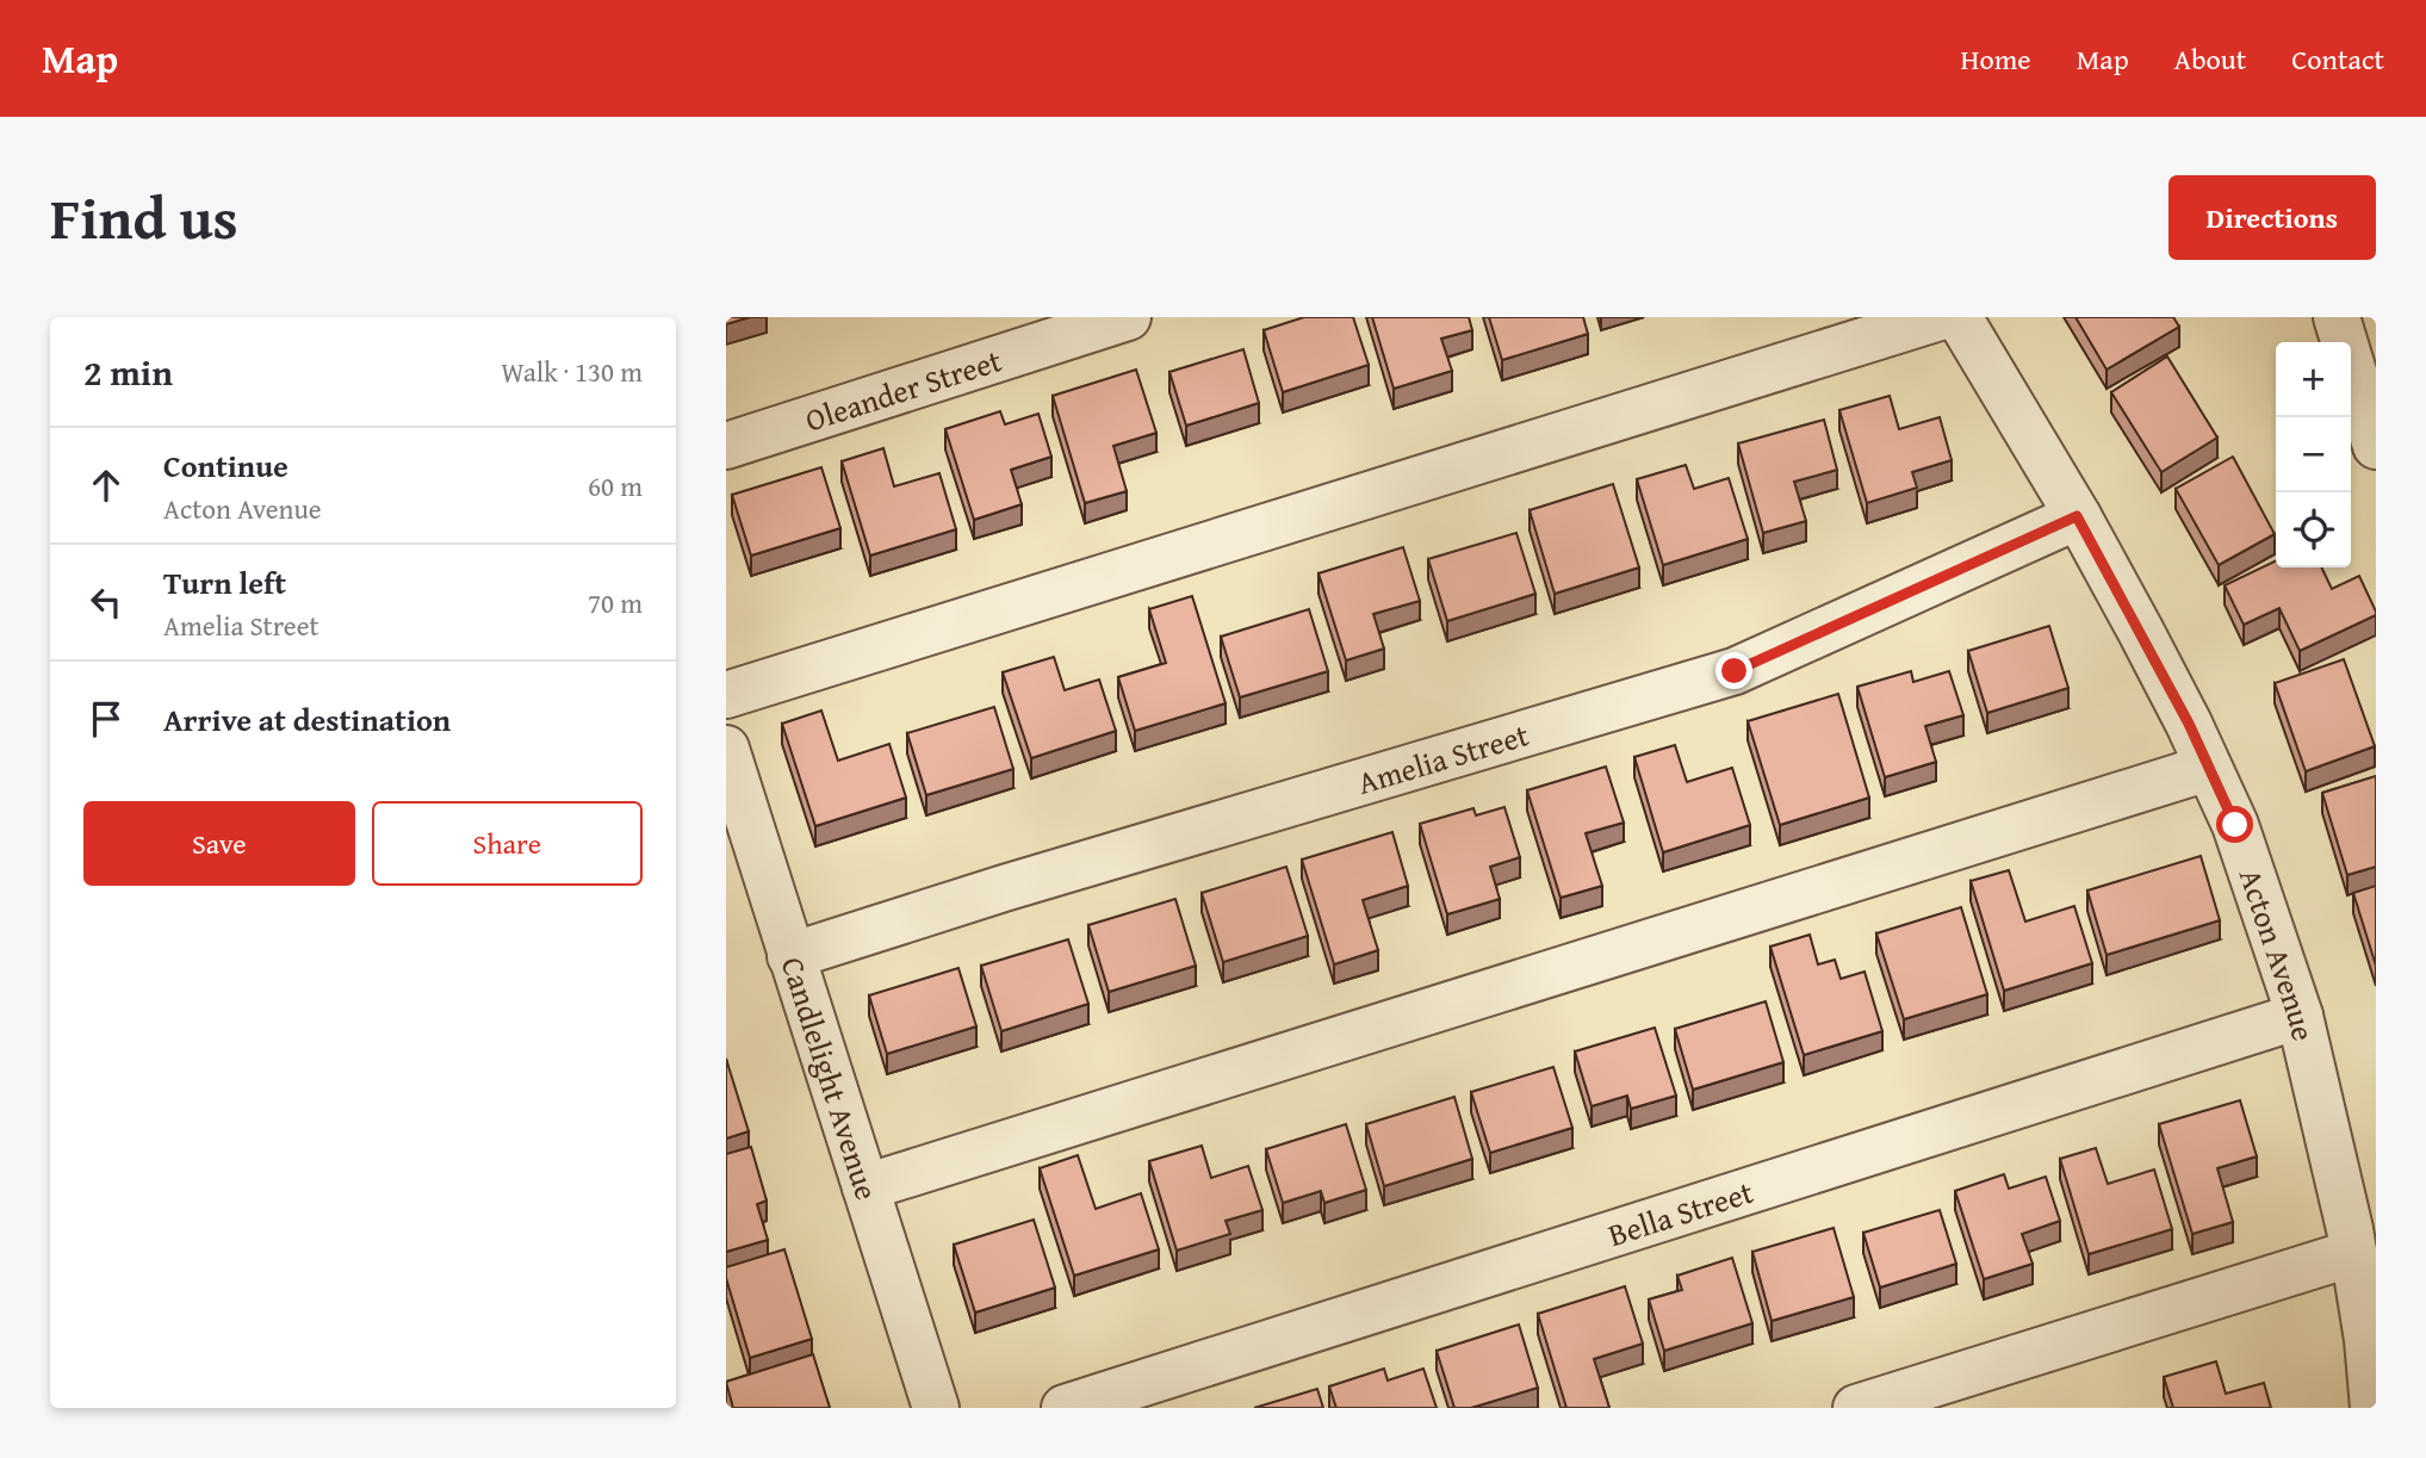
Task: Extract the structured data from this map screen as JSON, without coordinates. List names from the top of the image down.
{
  "streets": {
    "street": [
      "Oleander Street",
      "Amelia Street",
      "Acton Avenue",
      "Candlelight Avenue",
      "Bella Street"
    ]
  },
  "crossings": [
    ["Amelia Street", "Acton Avenue"],
    ["Amelia Street", "Candlelight Avenue"],
    ["Acton Avenue", "Bella Street"]
  ],
  "page": {
    "header": "Map",
    "nav": [
      "Home",
      "Map",
      "About",
      "Contact"
    ],
    "title": "Find us",
    "buttons": [
      "Directions",
      ["Save", "Share"]
    ],
    "heading": ["2 min", "Walk · 130 m"],
    "map_buttons": ["+", "−"],
    "list": [
      ["Continue", "Acton Avenue", "60 m"],
      ["Turn left", "Amelia Street", "70 m"],
      "Arrive at destination"
    ]
  }
}
